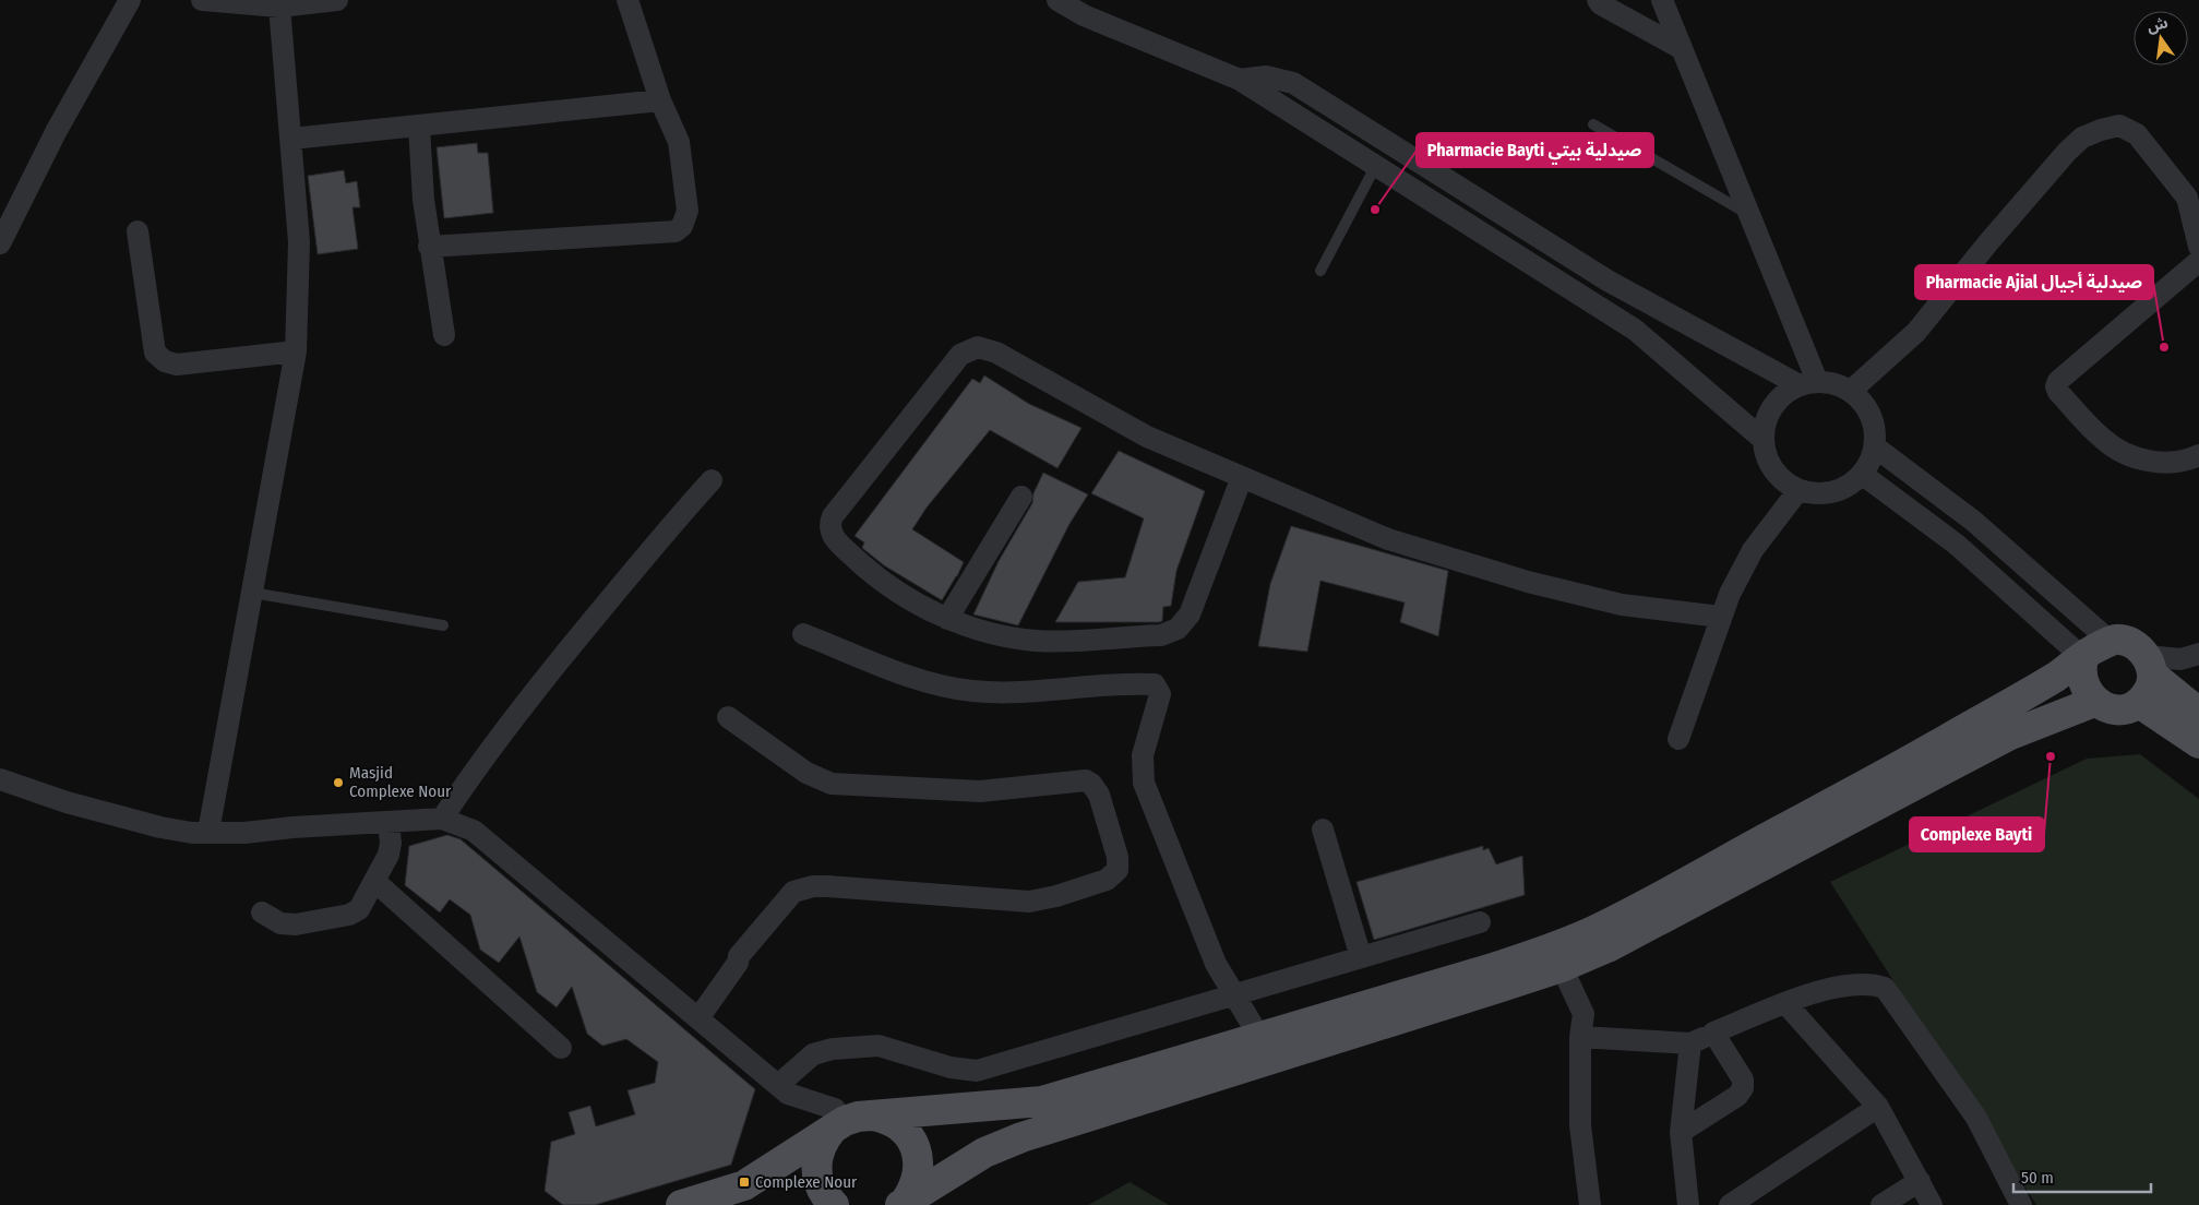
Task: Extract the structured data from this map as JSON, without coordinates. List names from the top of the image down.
{
  "places": {
    "other": [
      "Pharmacie Bayti صيدلية بيتي",
      "Pharmacie Ajial صيدلية أجيال",
      "Complexe Bayti",
      "Masjid Complexe Nour"
    ],
    "transit": ["Complexe Nour"]
  },
  "scale_bar": "50 m",
  "north": "top"
}
